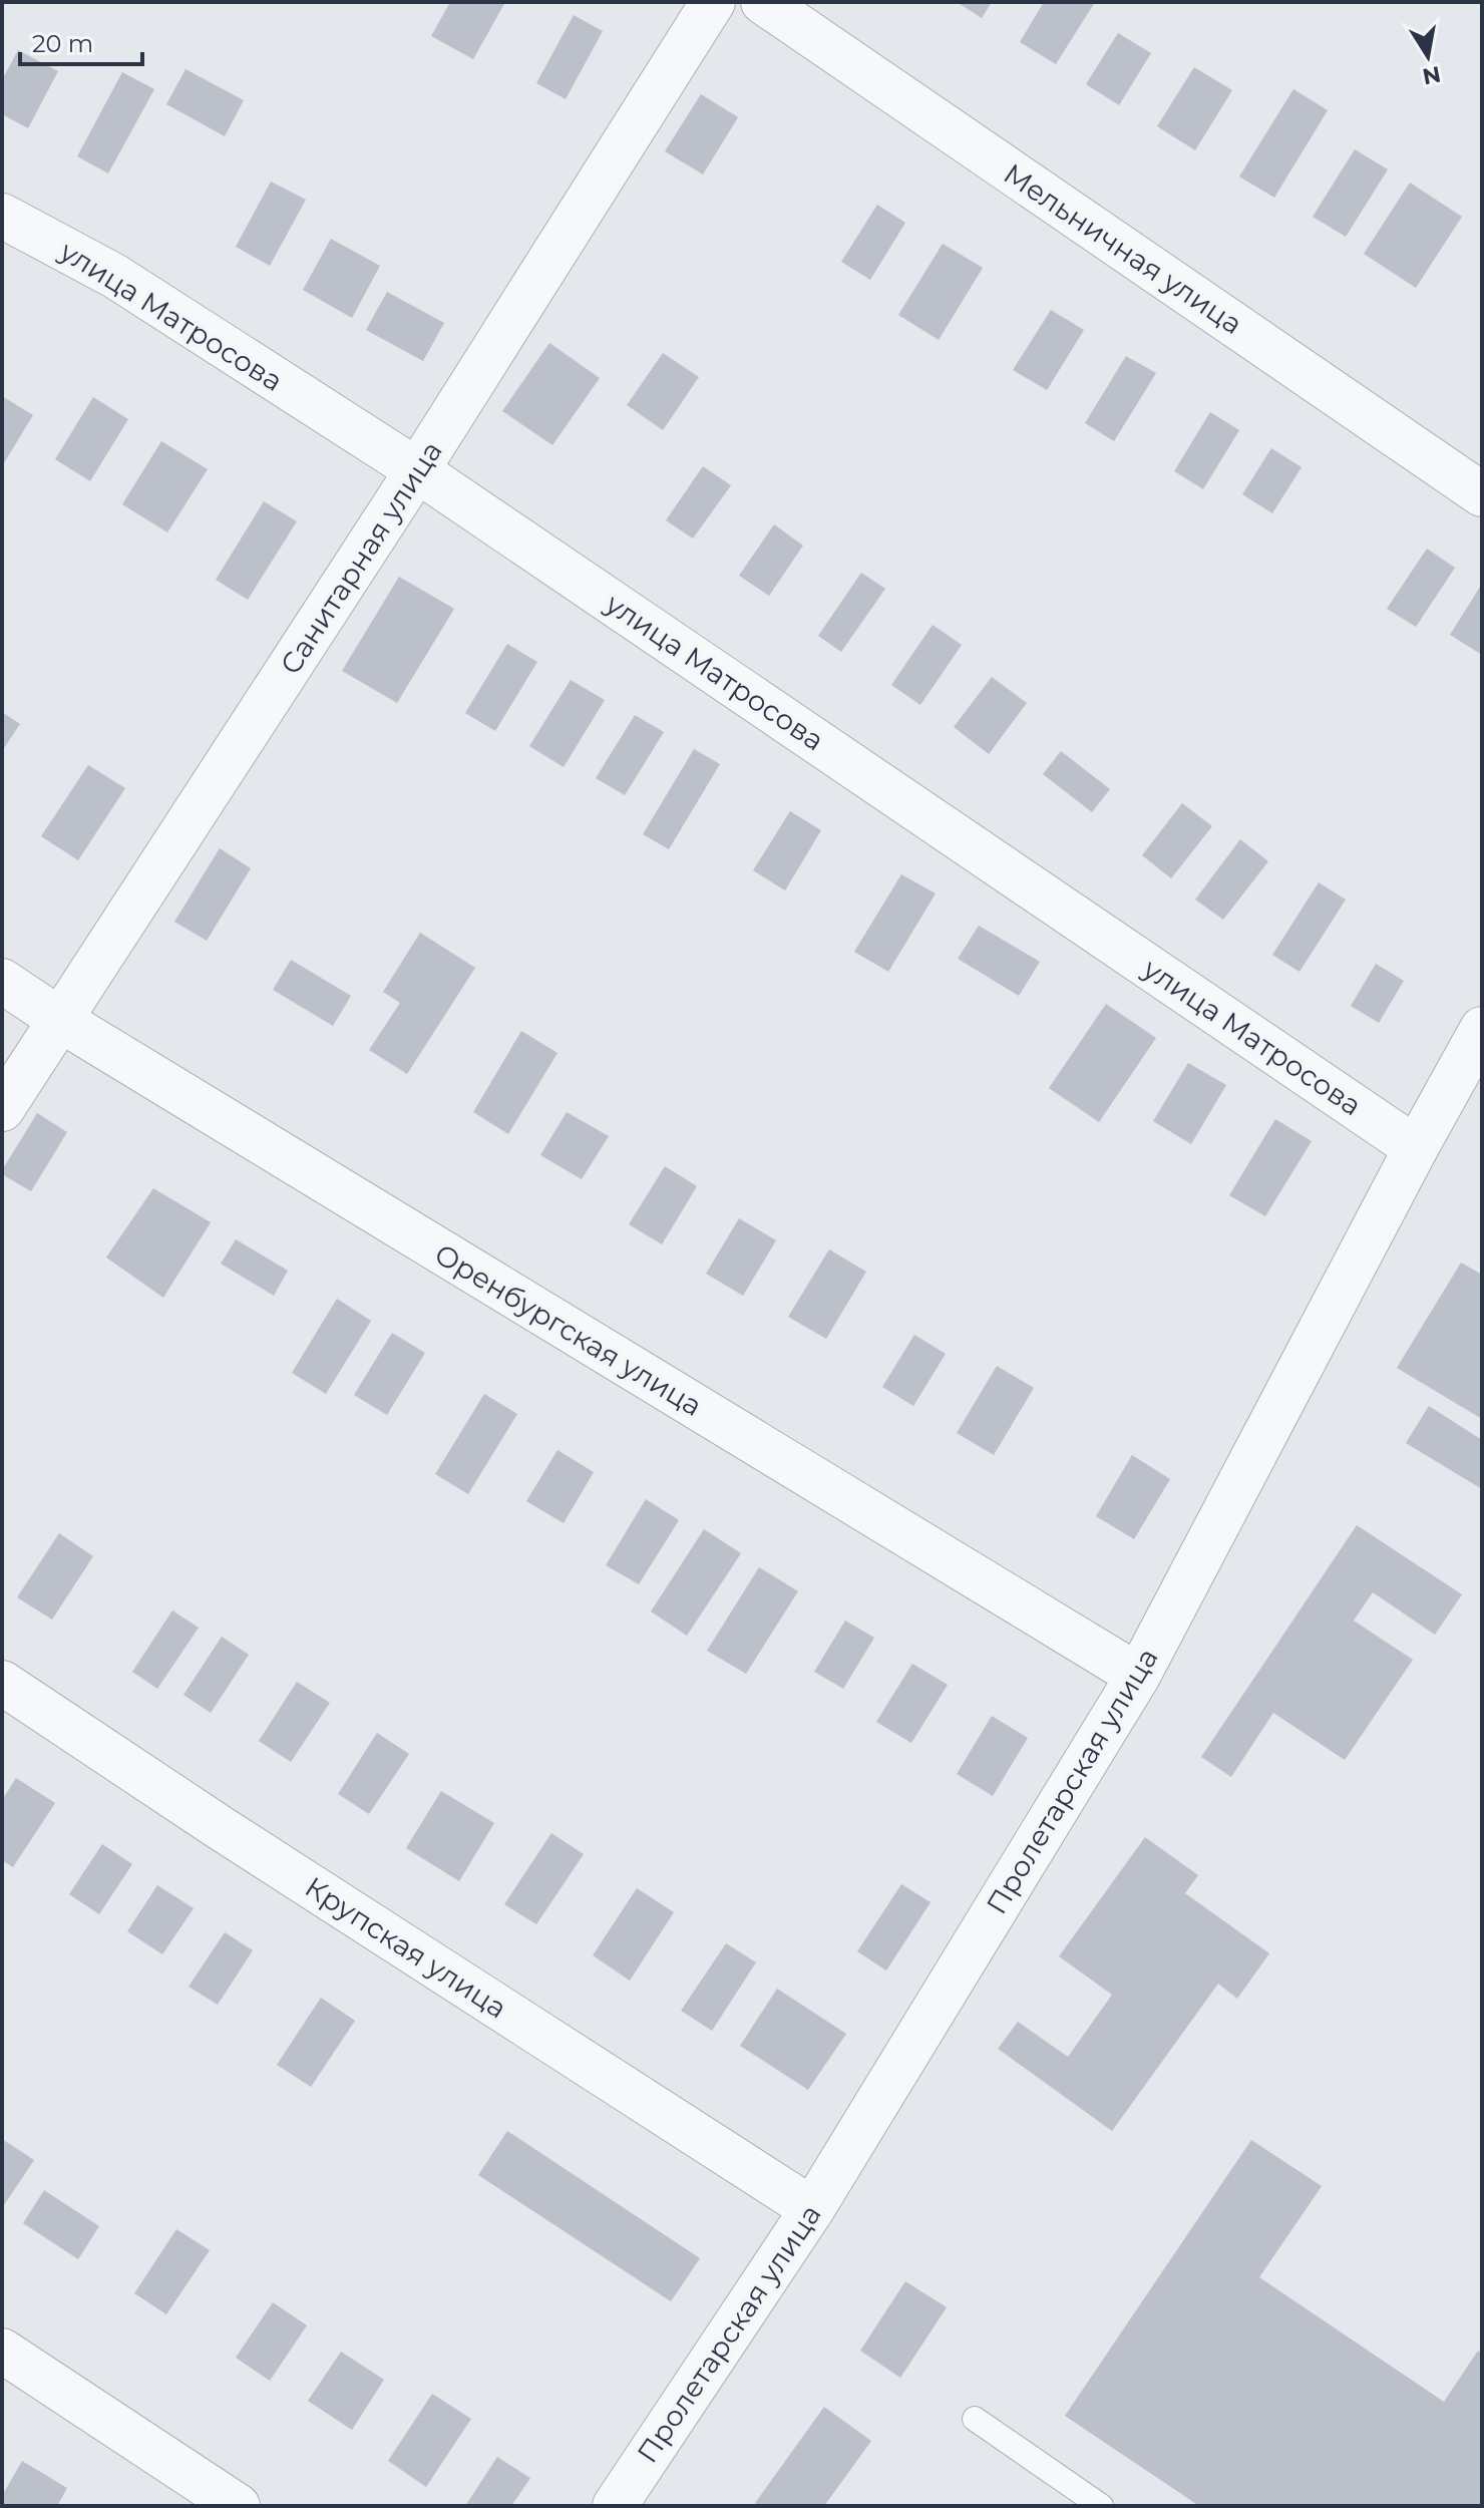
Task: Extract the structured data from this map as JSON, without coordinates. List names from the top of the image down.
{
  "streets": {
    "street": [
      "Мельничная улица",
      "улица Матросова",
      "Санитарная улица",
      "Оренбургская улица",
      "Пролетарская улица",
      "Крупская улица"
    ]
  },
  "crossings": [
    ["улица Матросова", "Санитарная улица"],
    ["улица Матросова", "Пролетарская улица"],
    ["Санитарная улица", "Оренбургская улица"],
    ["Оренбургская улица", "Пролетарская улица"],
    ["Пролетарская улица", "Крупская улица"]
  ],
  "scale_bar": "20 m",
  "north": "bottom"
}
